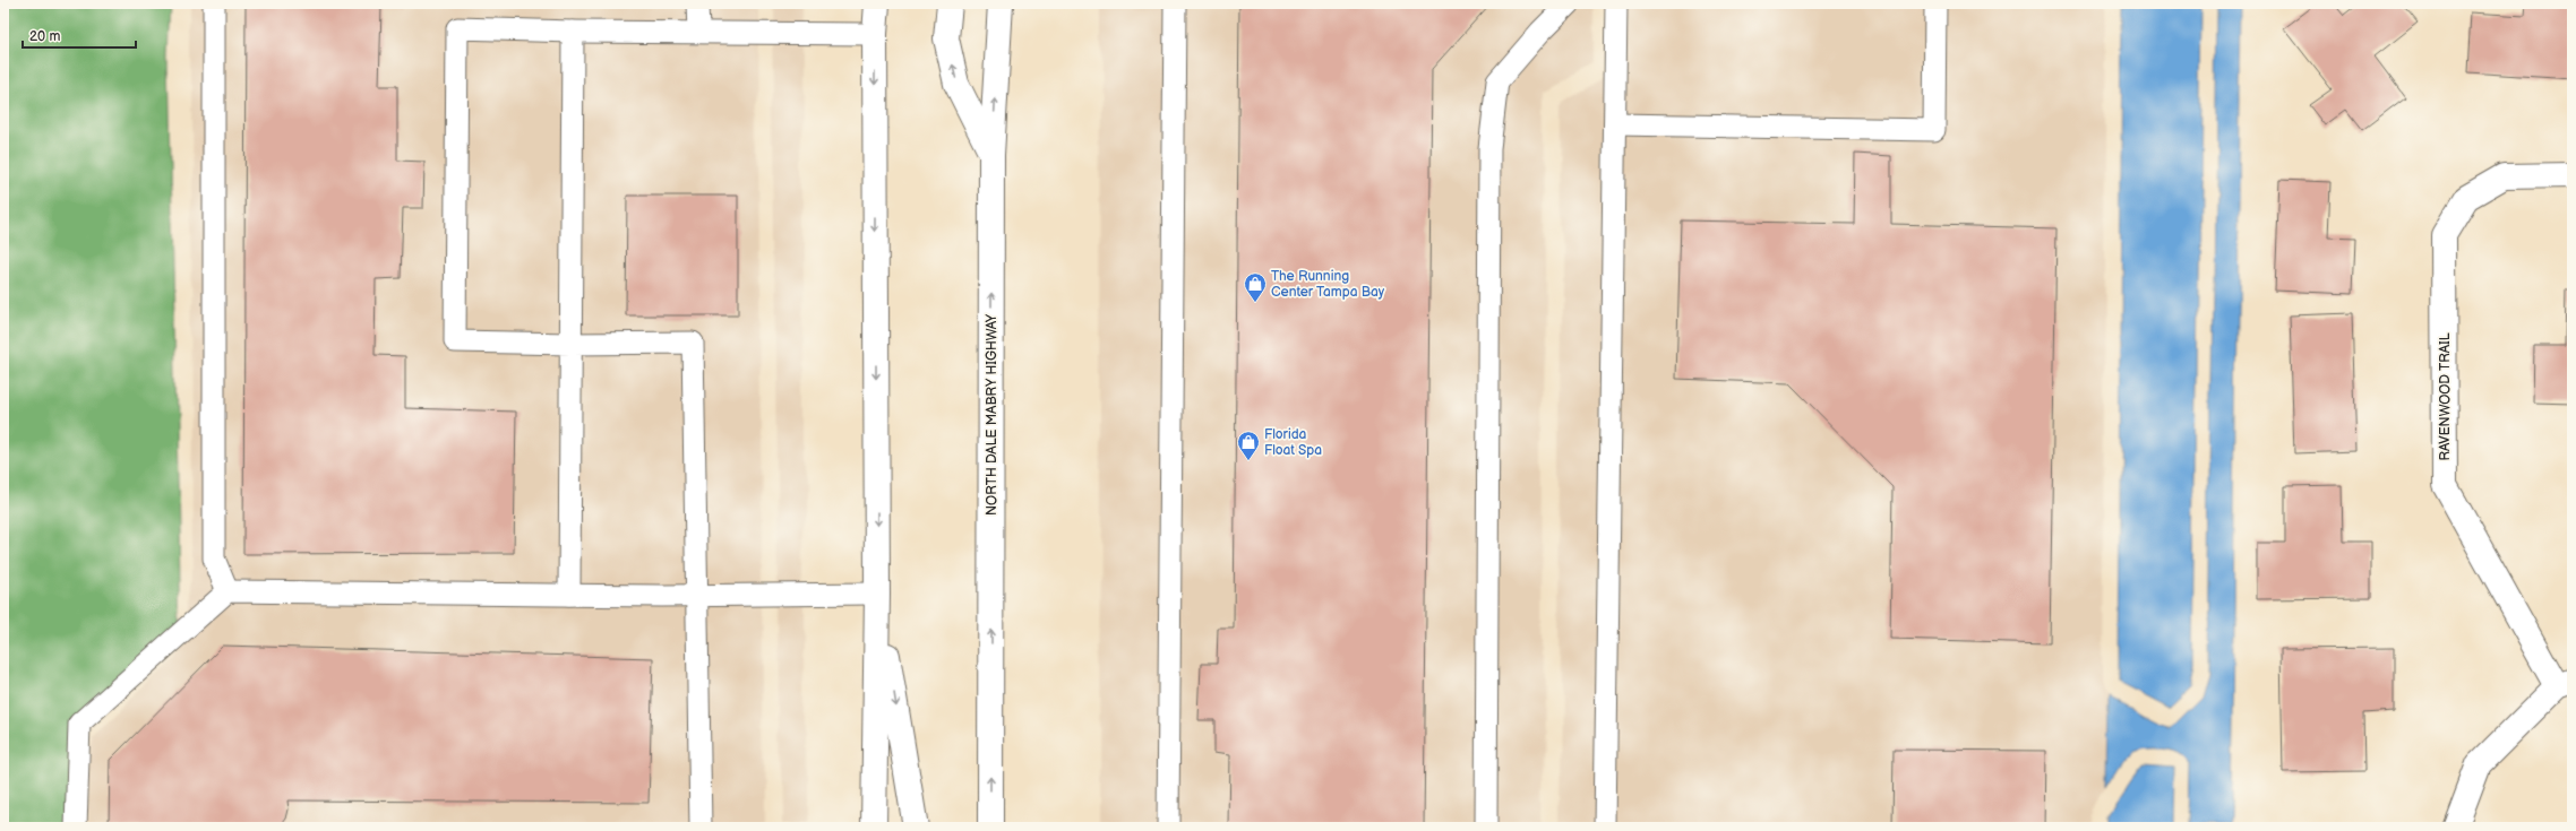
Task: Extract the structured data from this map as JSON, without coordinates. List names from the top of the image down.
{
  "streets": {
    "main road": ["RAVENWOOD TRAIL", "NORTH DALE MABRY HIGHWAY"]
  },
  "places": {
    "shop": ["The Running Center Tampa Bay", "Florida Float Spa"]
  },
  "scale_bar": "20 m"
}
